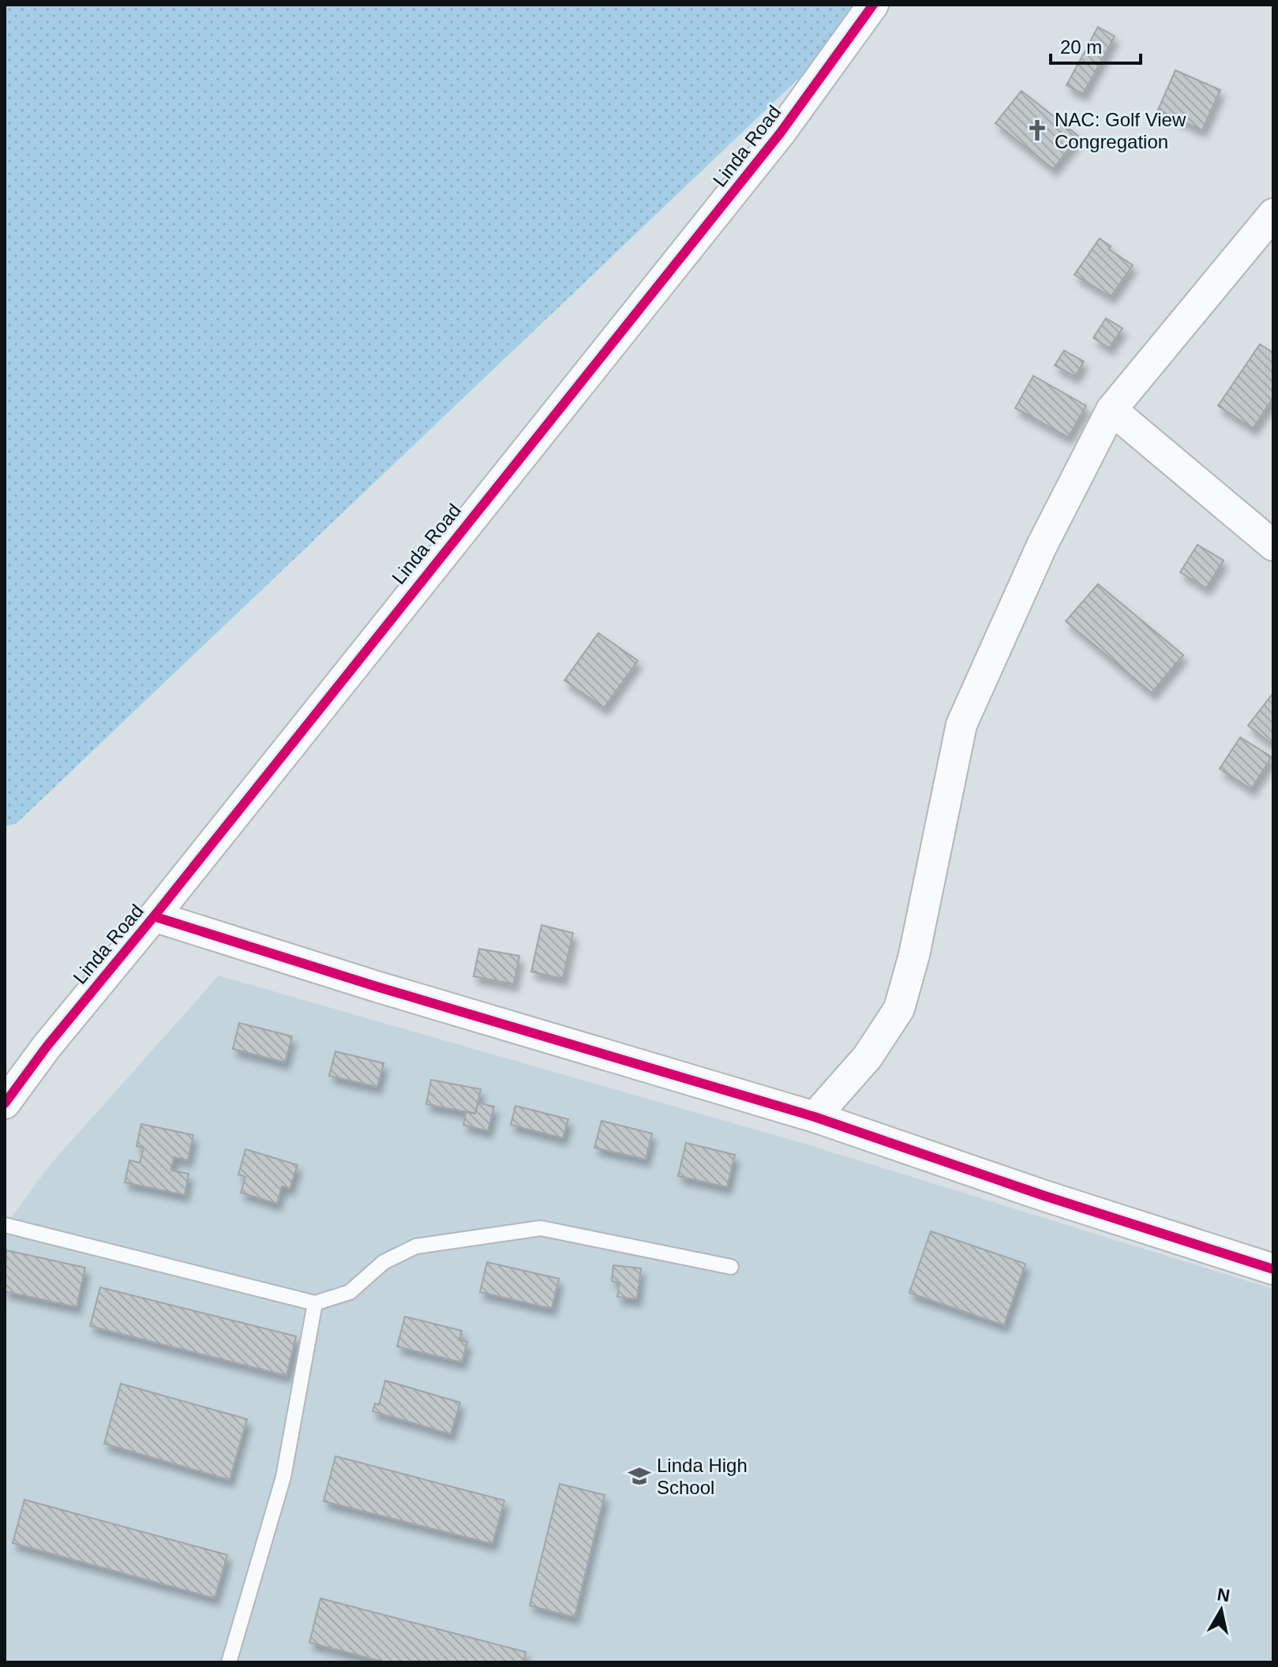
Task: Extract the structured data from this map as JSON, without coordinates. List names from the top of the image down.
{
  "streets": {
    "street": ["Linda Road"]
  },
  "places": {
    "church": ["NAC: Golf View Congregation"],
    "school or university": ["Linda High School"]
  },
  "scale_bar": "20 m",
  "north": "top"
}
